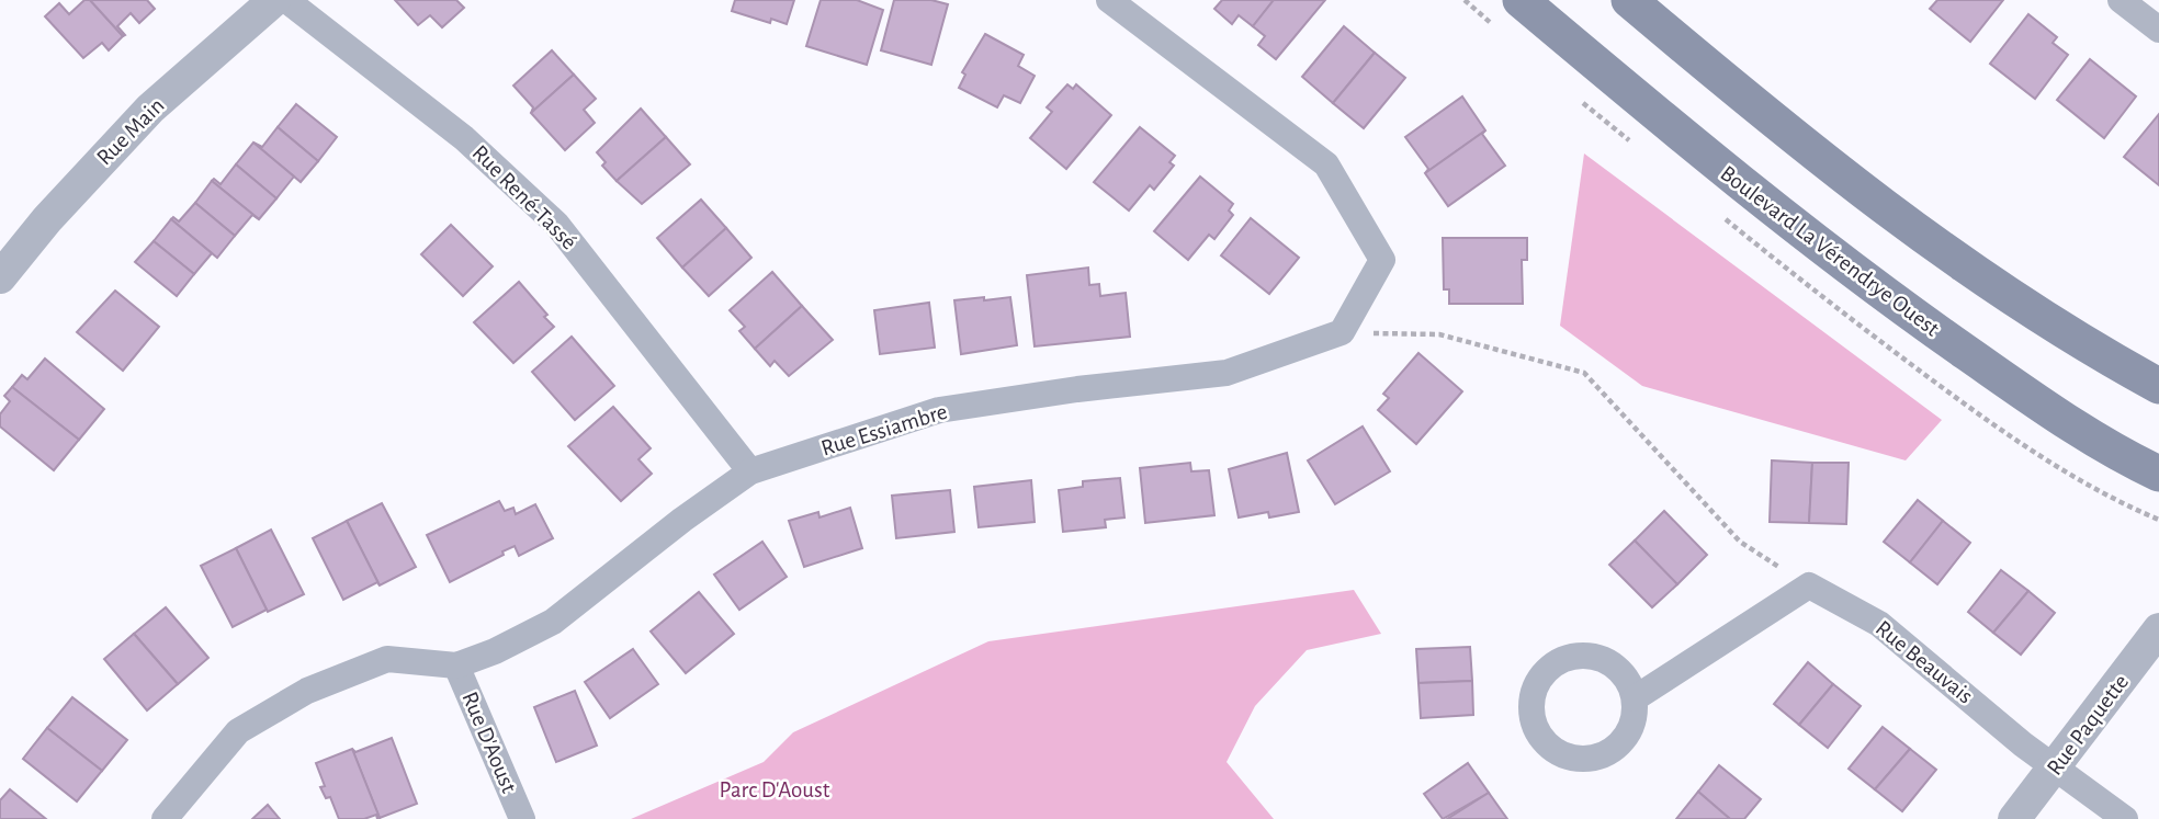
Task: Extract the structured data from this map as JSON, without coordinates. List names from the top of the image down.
{
  "streets": {
    "main road": ["Boulevard La Vérendrye Ouest"],
    "street": [
      "Rue Main",
      "Rue René-Tassé",
      "Rue Essiambre",
      "Rue Beauvais",
      "Rue Paquette",
      "Rue D'Aoust"
    ]
  },
  "crossings": [
    ["Rue René-Tassé", "Rue Essiambre"],
    ["Rue Essiambre", "Rue D'Aoust"],
    ["Rue Beauvais", "Rue Paquette"]
  ],
  "parks": ["Parc D'Aoust"]
}
